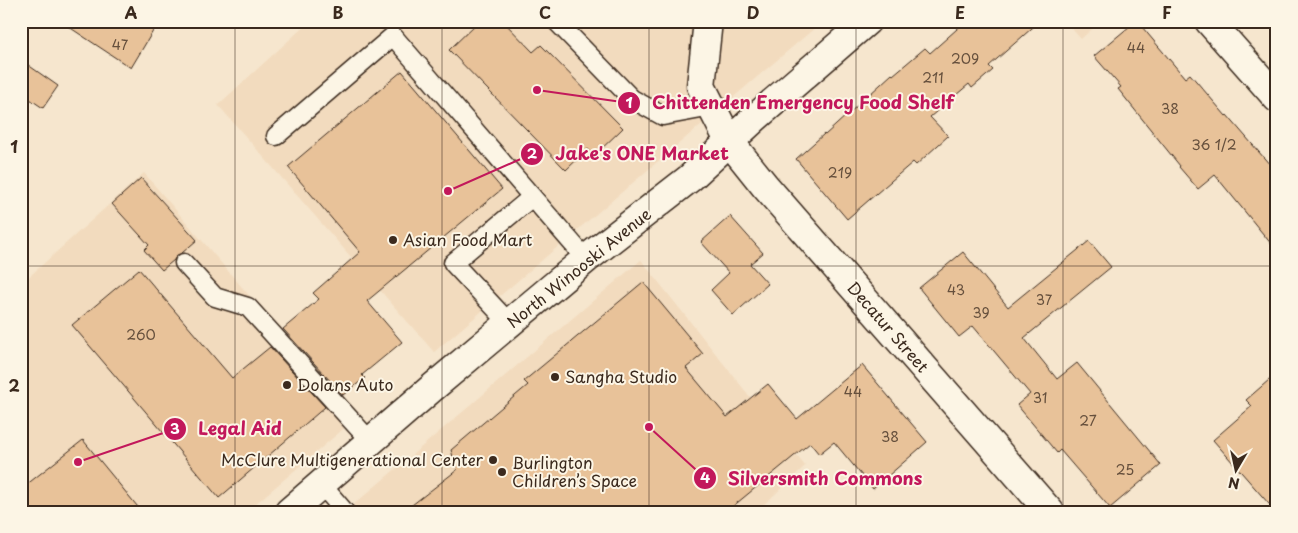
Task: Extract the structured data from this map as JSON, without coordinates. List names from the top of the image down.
{
  "streets": {
    "main road": ["North Winooski Avenue", "Decatur Street"]
  },
  "crossings": [
    ["North Winooski Avenue", "Decatur Street"]
  ],
  "places": [
    "Chittenden Emergency Food Shelf",
    "Jake's ONE Market",
    "Asian Food Mart",
    "Sangha Studio",
    "Dolans Auto",
    "Silversmith Commons",
    "McClure Multigenerational Center",
    "Legal Aid",
    "Burlington Children’s Space"
  ],
  "house_numbers": [
    "47",
    "44",
    "209",
    "211",
    "38",
    "36 1/2",
    "219",
    "43",
    "37",
    "39",
    "260",
    "44",
    "31",
    "27",
    "38",
    "25"
  ],
  "north": "bottom",
  "grid": {
    "columns": [
      "A",
      "B",
      "C",
      "D",
      "E",
      "F"
    ],
    "rows": ["1", "2"]
  }
}
